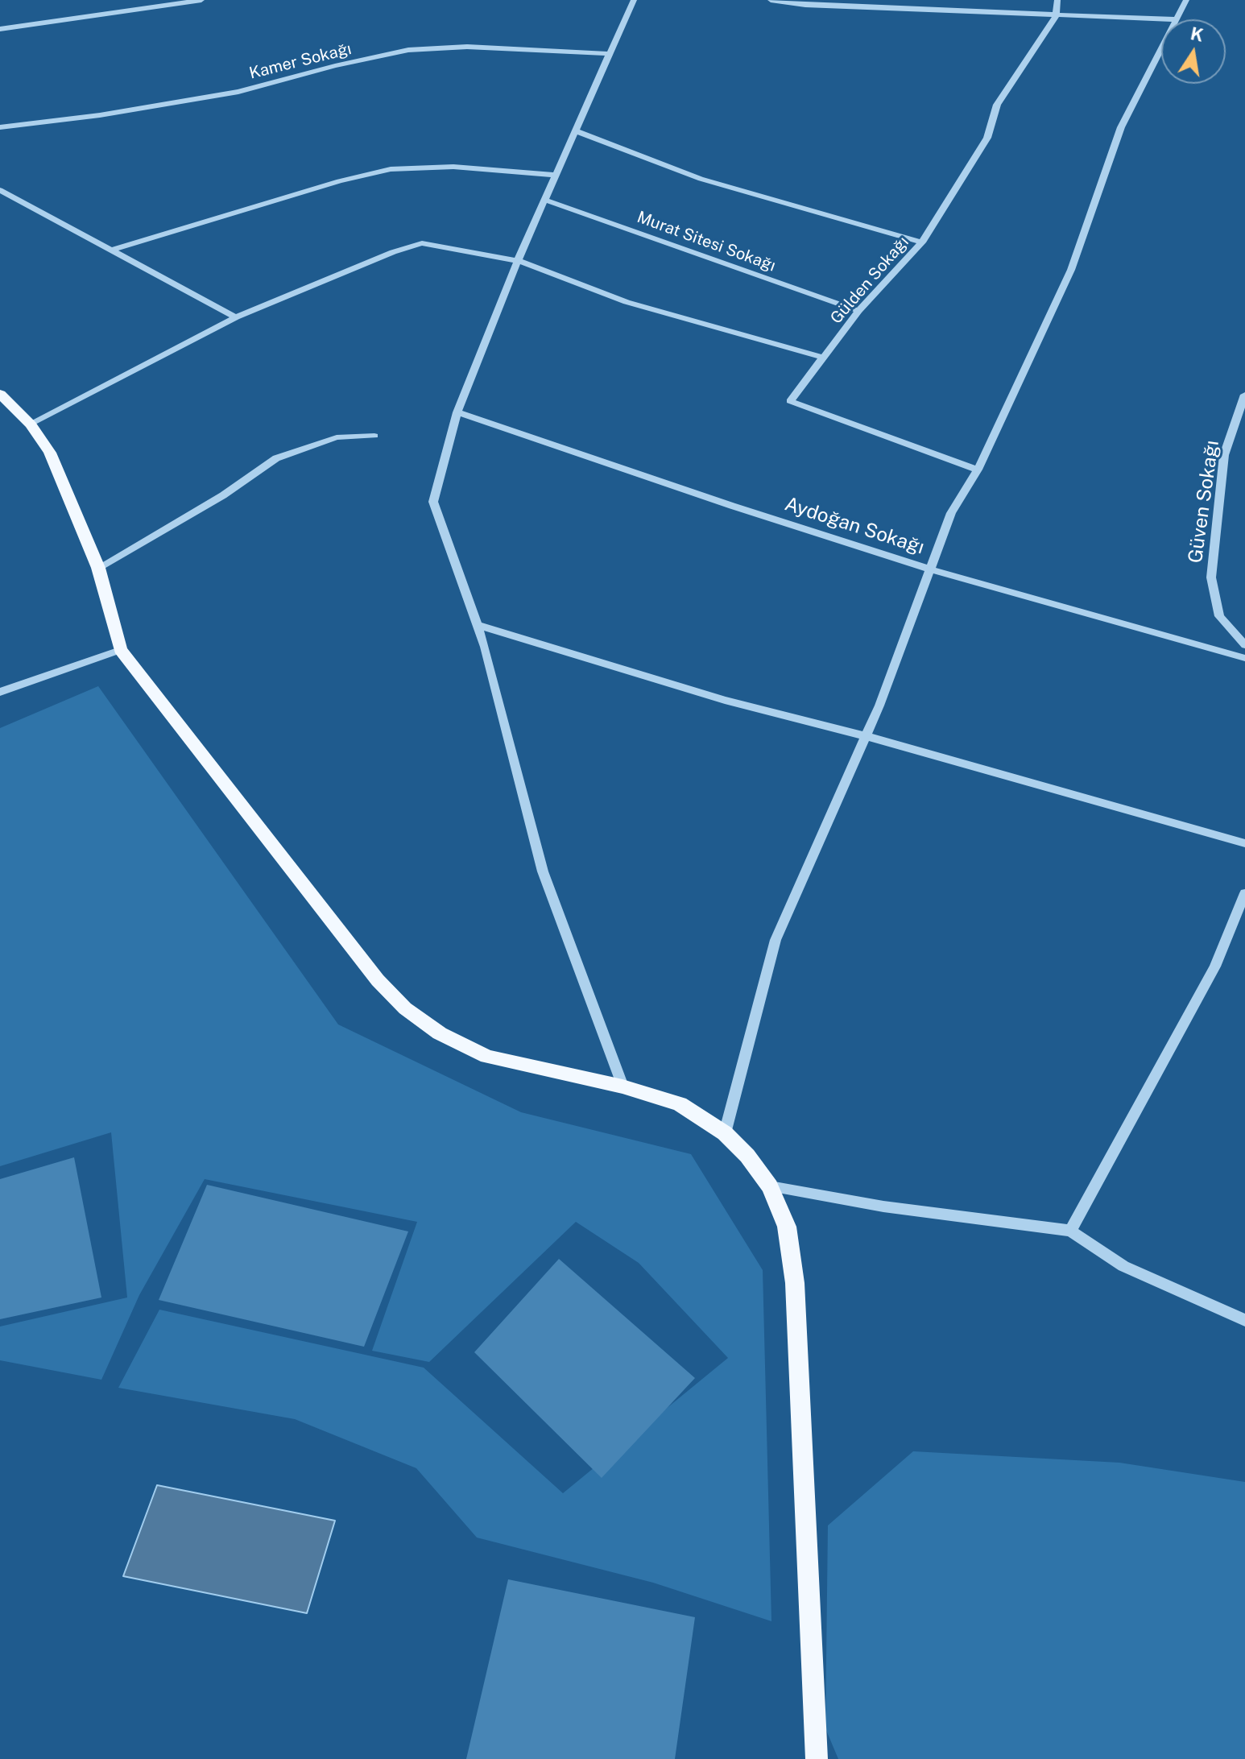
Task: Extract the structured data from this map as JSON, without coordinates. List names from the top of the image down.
{
  "streets": {
    "street": [
      "Kamer Sokağı",
      "Murat Sitesi Sokağı",
      "Gülden Sokağı",
      "Güven Sokağı",
      "Aydoğan Sokağı"
    ]
  },
  "crossings": [
    ["Murat Sitesi Sokağı", "Gülden Sokağı"]
  ],
  "north": "top"
}
